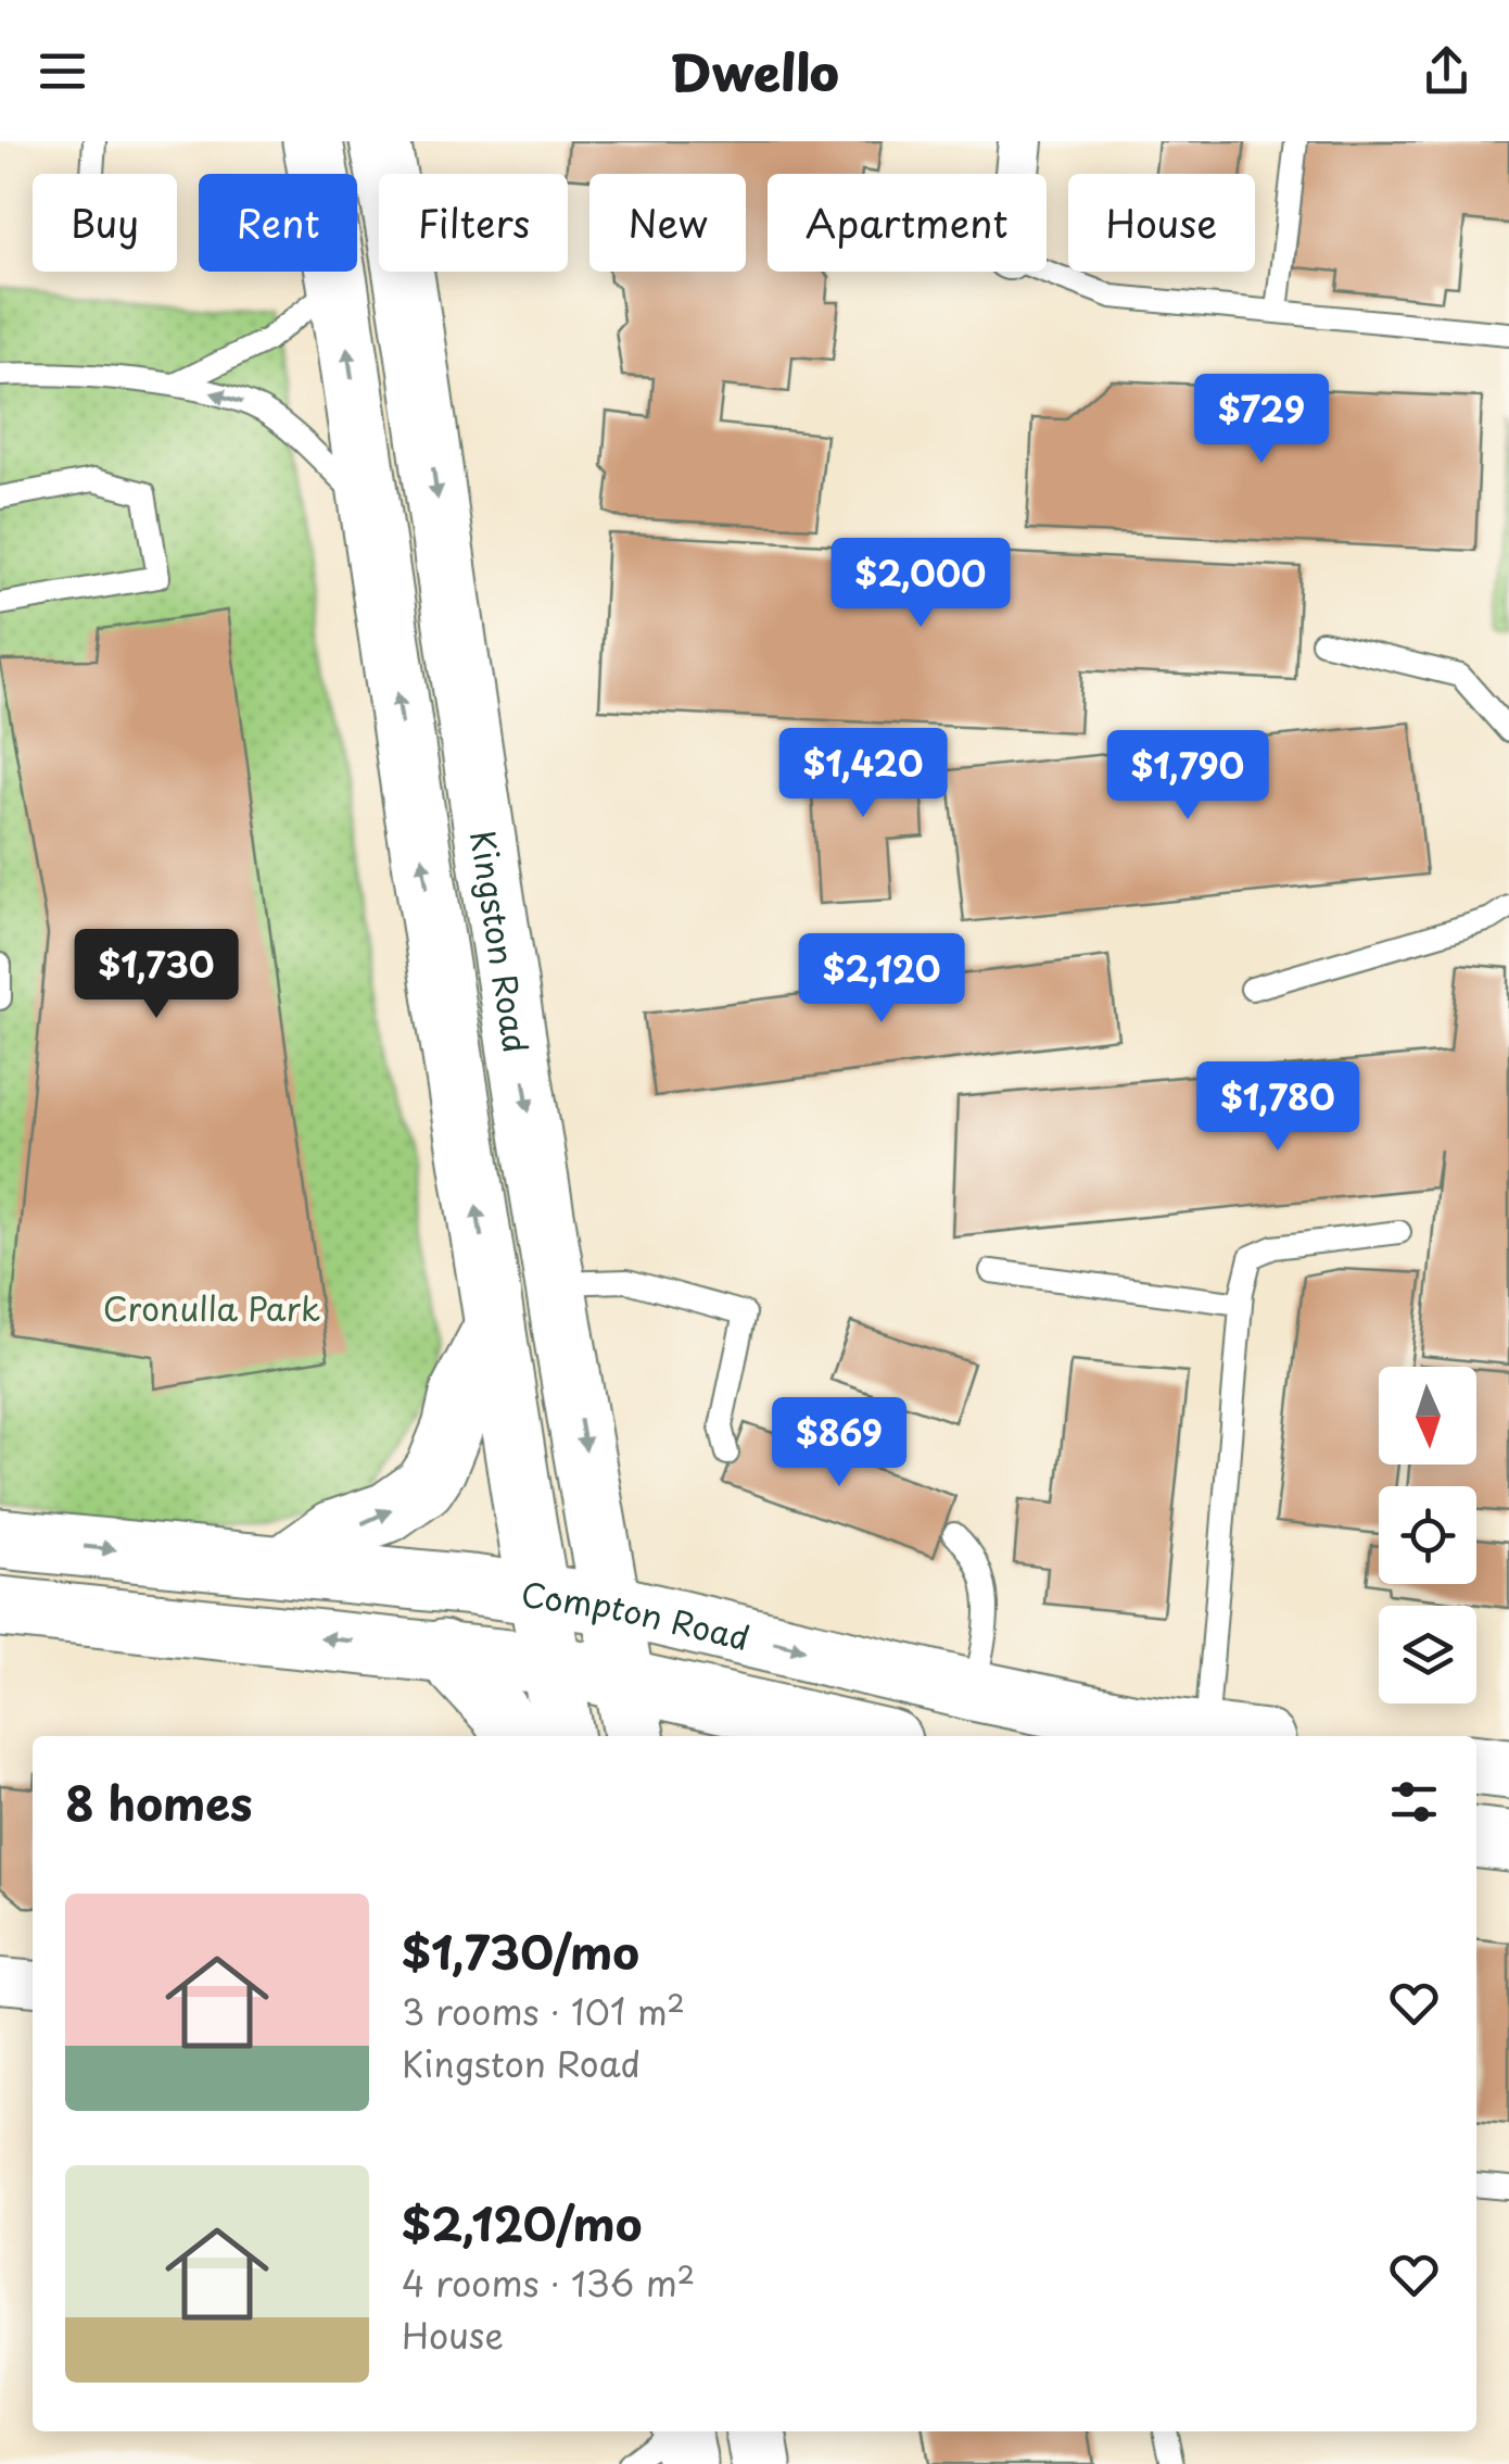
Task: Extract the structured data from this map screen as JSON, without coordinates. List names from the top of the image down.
{
  "streets": {
    "main road": ["Kingston Road", "Compton Road"]
  },
  "crossings": [
    ["Kingston Road", "Compton Road"]
  ],
  "parks": ["Cronulla Park"],
  "north": "bottom",
  "page": {
    "header": "Dwello",
    "chip": [
      "Buy",
      "Rent",
      "Filters",
      "New",
      "Apartment",
      "House"
    ],
    "price": [
      "$729",
      "$2,000",
      "$1,420",
      "$1,790",
      "$1,730",
      "$2,120",
      "$1,780",
      "$869"
    ],
    "heading": "8 homes",
    "list": [
      {
        "name": "$1,730/mo",
        "note": "3 rooms · 101 m² · Kingston Road"
      },
      {
        "name": "$2,120/mo",
        "note": "4 rooms · 136 m² · House"
      }
    ]
  }
}
